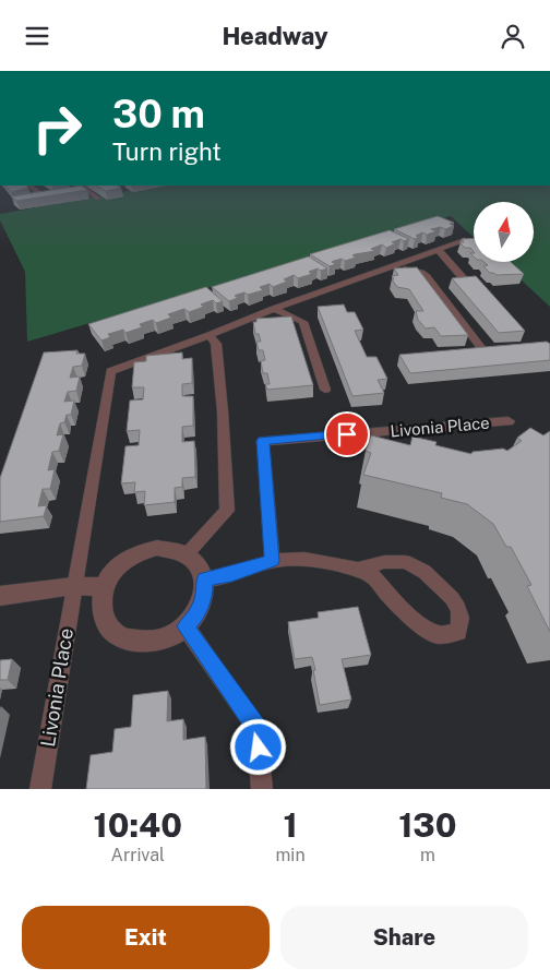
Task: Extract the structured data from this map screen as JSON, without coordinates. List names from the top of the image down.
{
  "streets": {
    "lane": ["Livonia Place"]
  },
  "north": "top",
  "page": {
    "header": "Headway",
    "turn": ["30 m", "Turn right"],
    "eta": [
      "10:40",
      "Arrival",
      "1",
      "min",
      "130",
      "m"
    ],
    "buttons": ["Exit", "Share"]
  }
}
